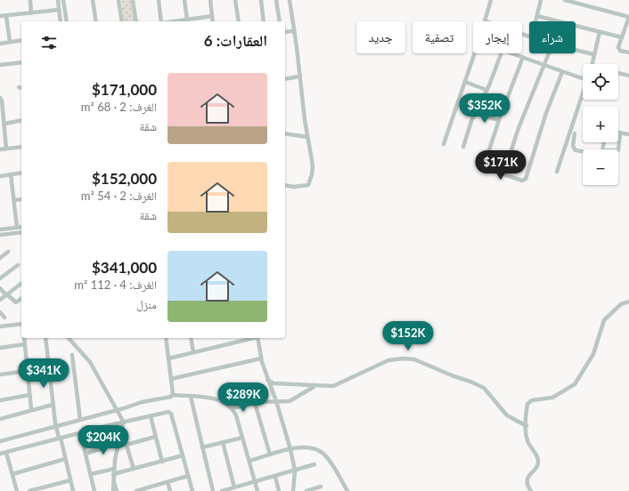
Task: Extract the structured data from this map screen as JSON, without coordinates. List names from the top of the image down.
{
  "page": {
    "chip": [
      "شراء",
      "إيجار",
      "تصفية",
      "جديد"
    ],
    "heading": "العقارات: 6",
    "map_buttons": ["+", "−"],
    "list": [
      {
        "name": "$171,000",
        "note": "الغرف: 2 · 68 m² · شقة"
      },
      {
        "name": "$152,000",
        "note": "الغرف: 2 · 54 m² · شقة"
      },
      {
        "name": "$341,000",
        "note": "الغرف: 4 · 112 m² · منزل"
      }
    ],
    "price": [
      "$352K",
      "$171K",
      "$152K",
      "$341K",
      "$289K",
      "$204K"
    ]
  }
}
